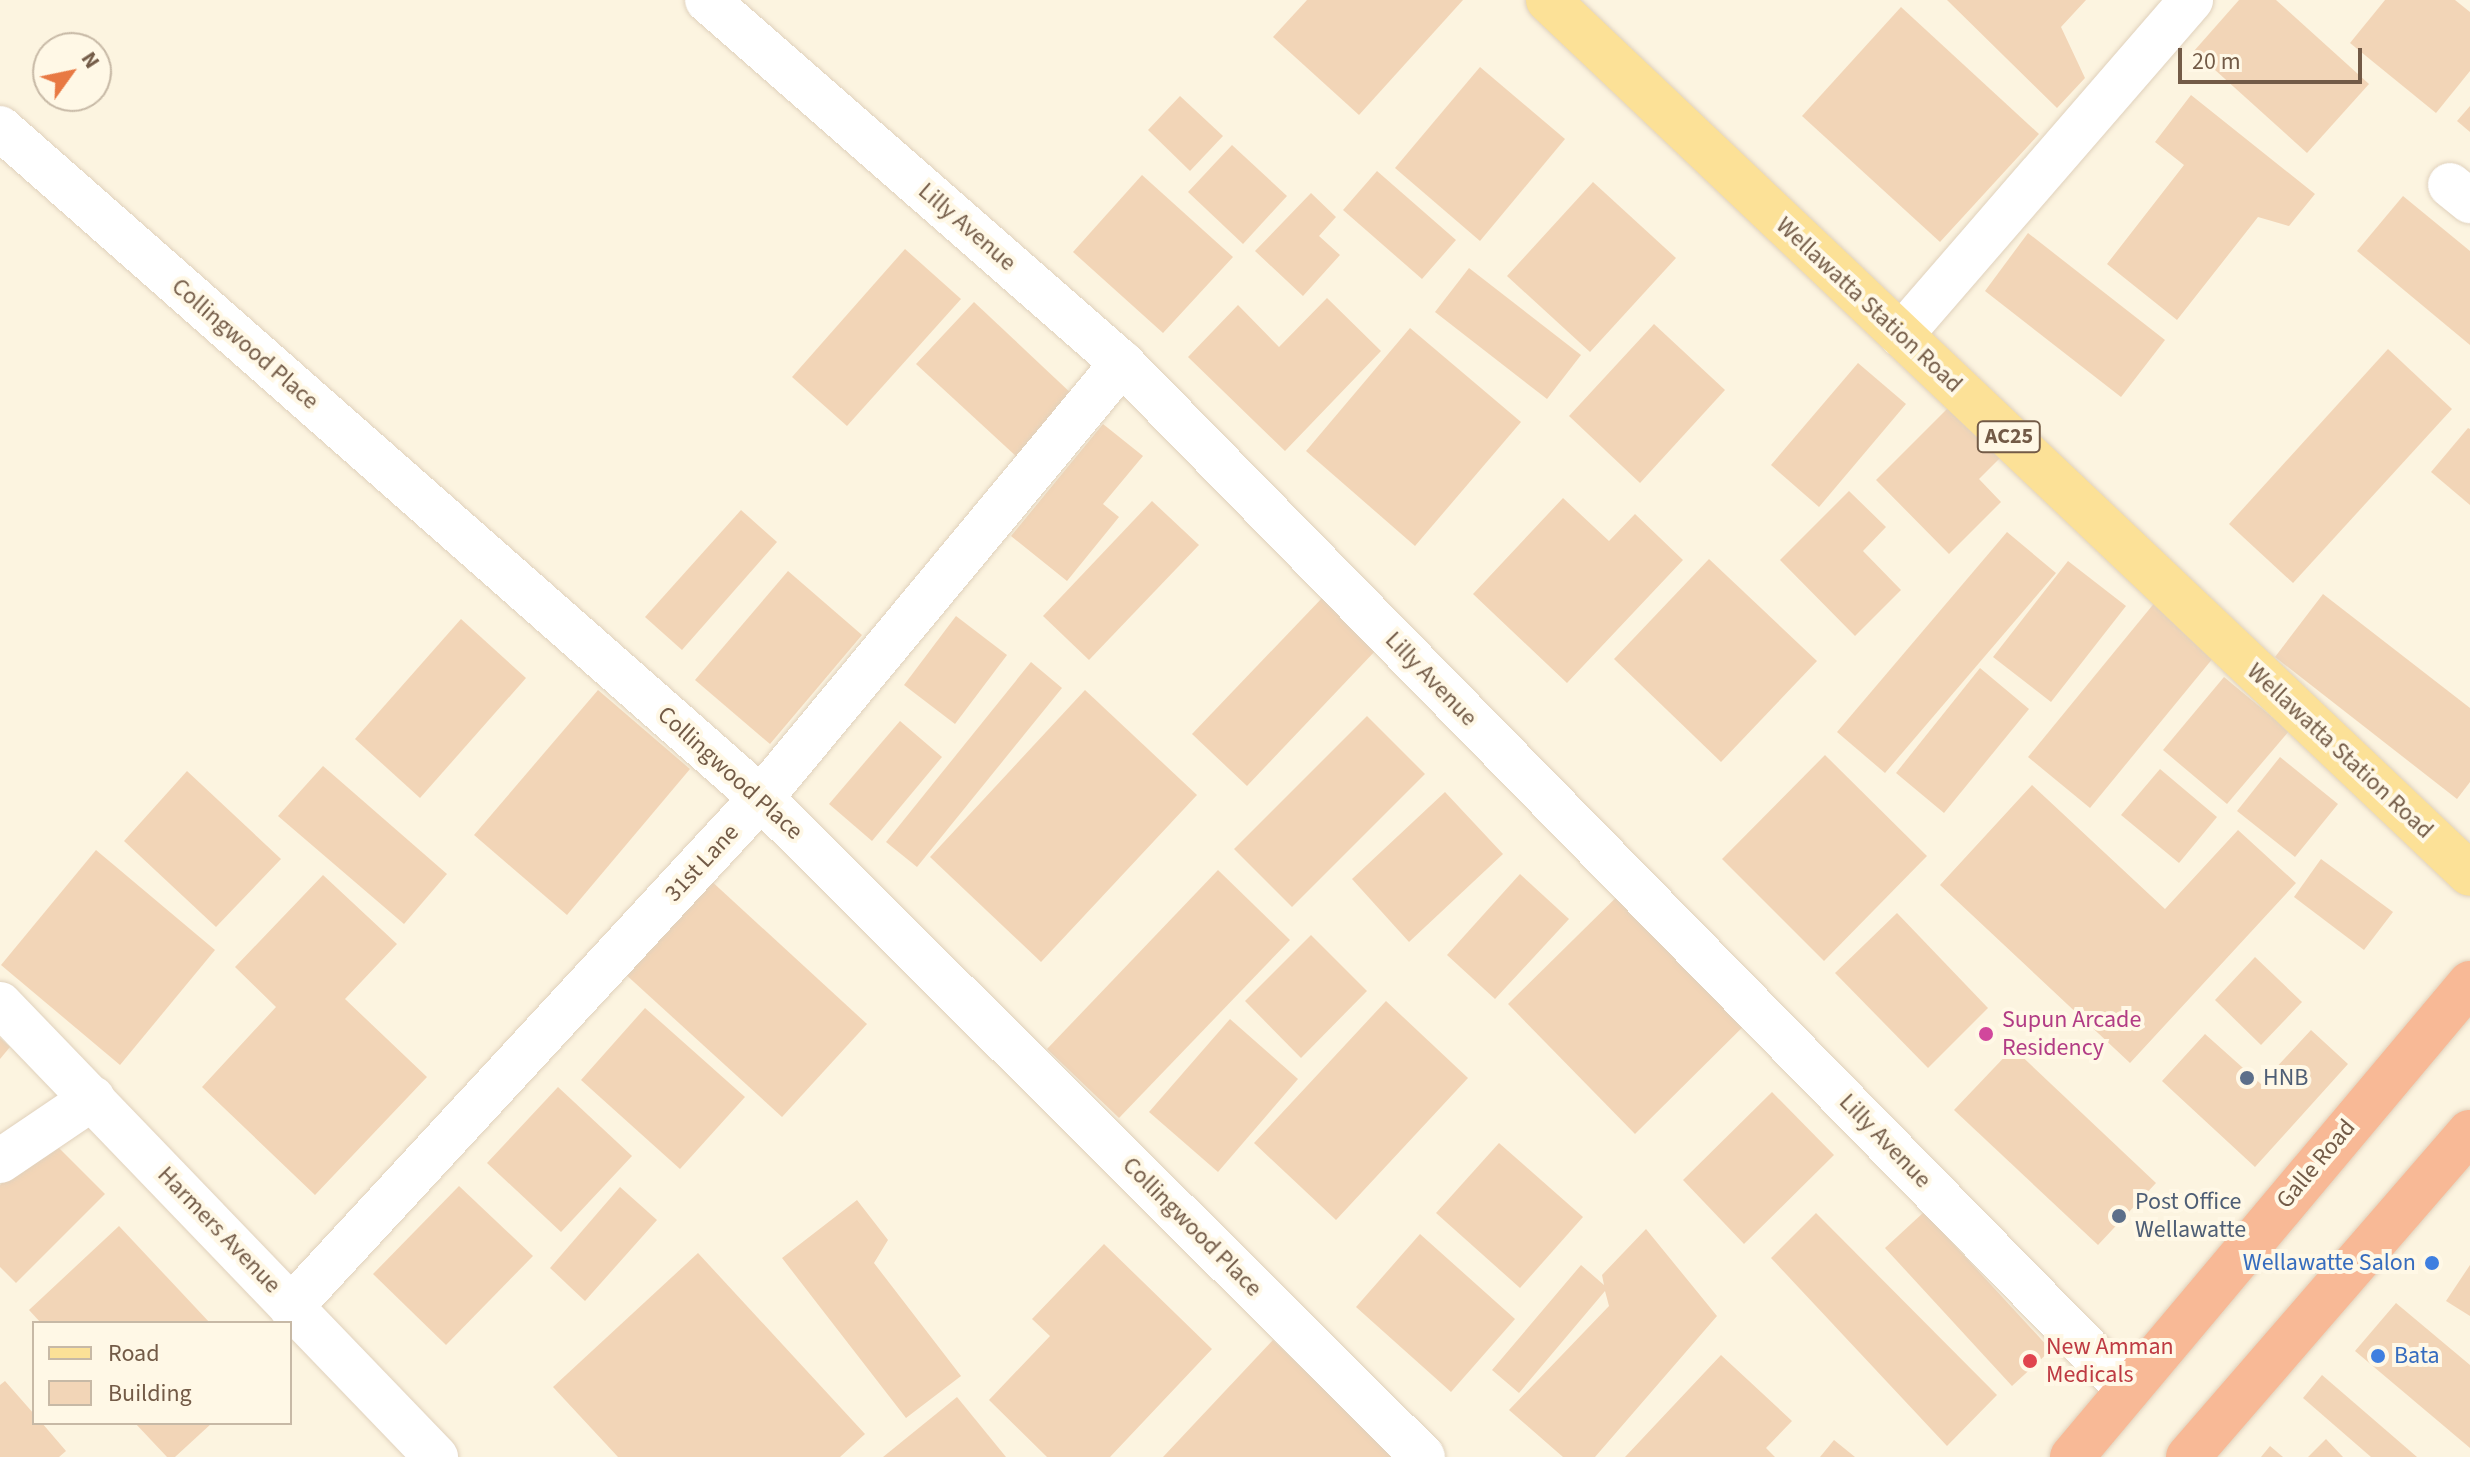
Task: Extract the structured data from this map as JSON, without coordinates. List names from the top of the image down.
{
  "streets": {
    "highway": ["Galle Road"],
    "main road": ["Wellawatta Station Road", "AC25"],
    "street": [
      "Lilly Avenue",
      "Collingwood Place",
      "31st Lane",
      "Harmers Avenue"
    ]
  },
  "crossings": [
    ["Lilly Avenue", "31st Lane"],
    ["Lilly Avenue", "Galle Road"],
    ["Collingwood Place", "31st Lane"],
    ["31st Lane", "Harmers Avenue"]
  ],
  "places": [
    "Supun Arcade Residency",
    "HNB",
    "Post Office Wellawatte",
    "Wellawatte Salon",
    "Bata",
    "New Amman Medicals"
  ],
  "legend": ["Road", "Building"],
  "scale_bar": "20 m",
  "north": "top right"
}
